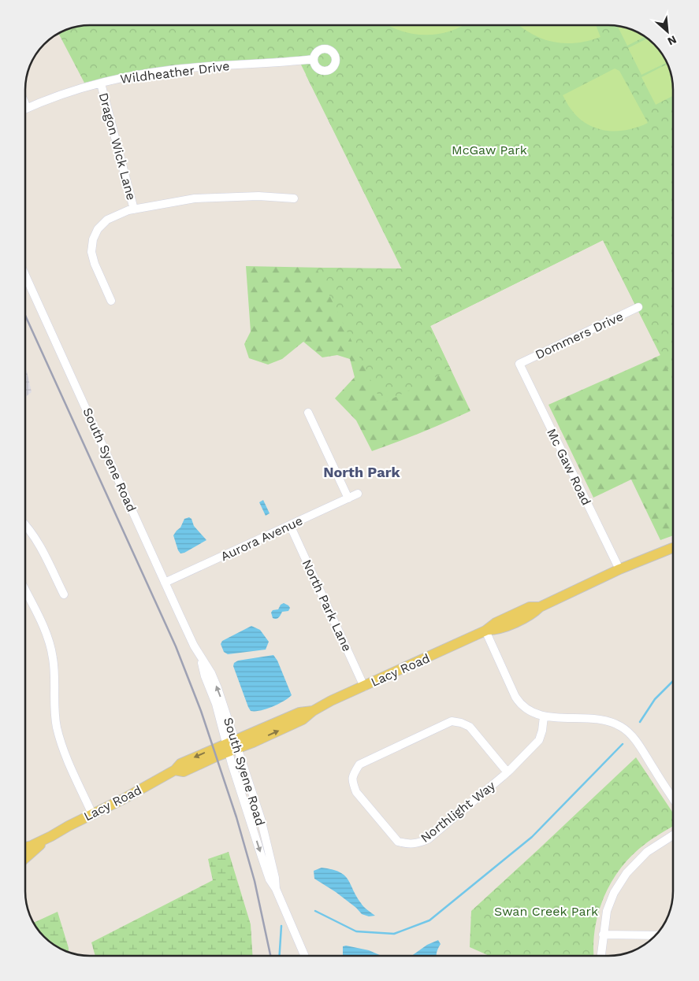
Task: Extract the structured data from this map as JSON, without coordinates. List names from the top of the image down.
{
  "streets": {
    "main road": ["Lacy Road"],
    "street": [
      "Wildheather Drive",
      "Dragon Wick Lane",
      "Dommers Drive",
      "South Syene Road",
      "Mc Gaw Road",
      "Aurora Avenue",
      "North Park Lane",
      "Northlight Way"
    ]
  },
  "crossings": [
    ["Wildheather Drive", "Dragon Wick Lane"],
    ["Dommers Drive", "Mc Gaw Road"],
    ["South Syene Road", "Aurora Avenue"],
    ["South Syene Road", "Lacy Road"],
    ["Mc Gaw Road", "Lacy Road"],
    ["Aurora Avenue", "North Park Lane"],
    ["North Park Lane", "Lacy Road"]
  ],
  "districts": ["North Park"],
  "parks": ["McGaw Park", "Swan Creek Park"],
  "north": "bottom right"
}
